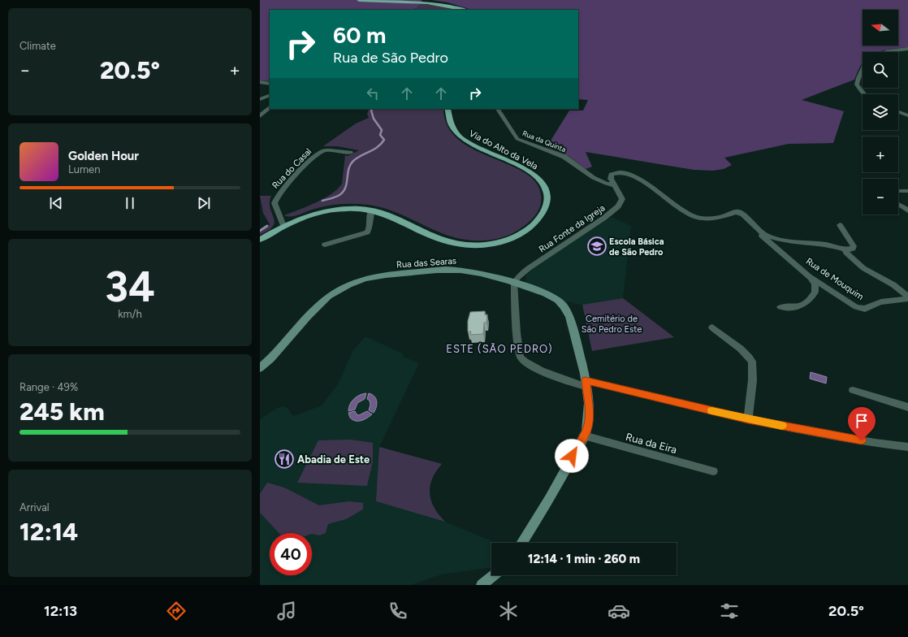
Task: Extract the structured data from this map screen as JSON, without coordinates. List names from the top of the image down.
{
  "streets": {
    "main road": ["Via do Alto da Vela"],
    "street": [
      "Rua da Quinta",
      "Rua do Casal",
      "Rua Fonte da Igreja",
      "Rua das Searas",
      "Rua de Mouquim",
      "Rua da Eira"
    ]
  },
  "crossings": [
    ["Rua da Quinta", "Rua Fonte da Igreja"],
    ["Via do Alto da Vela", "Rua do Casal"],
    ["Rua Fonte da Igreja", "Rua das Searas"],
    ["Rua das Searas", "Rua da Eira"]
  ],
  "districts": ["ESTE (SÃO PEDRO)"],
  "parks": ["Cemitério de São Pedro Este"],
  "places": {
    "school or university": ["Escola Básica de São Pedro"],
    "restaurant": ["Abadia de Este"]
  },
  "north": "left",
  "page": {
    "tile": [
      "Climate",
      ["34", "km/h"],
      ["Range · 49%", "245 km"],
      ["Arrival", "12:14"]
    ],
    "map_buttons": ["+", "−"],
    "turn": ["60 m", "Rua de São Pedro"],
    "heat": ["−", "20.5°", "+"],
    "song": ["Golden Hour", "Lumen"],
    "limit": "40",
    "trip": "12:14 · 1 min · 260 m",
    "tabs": ["12:13", "20.5°"]
  }
}
